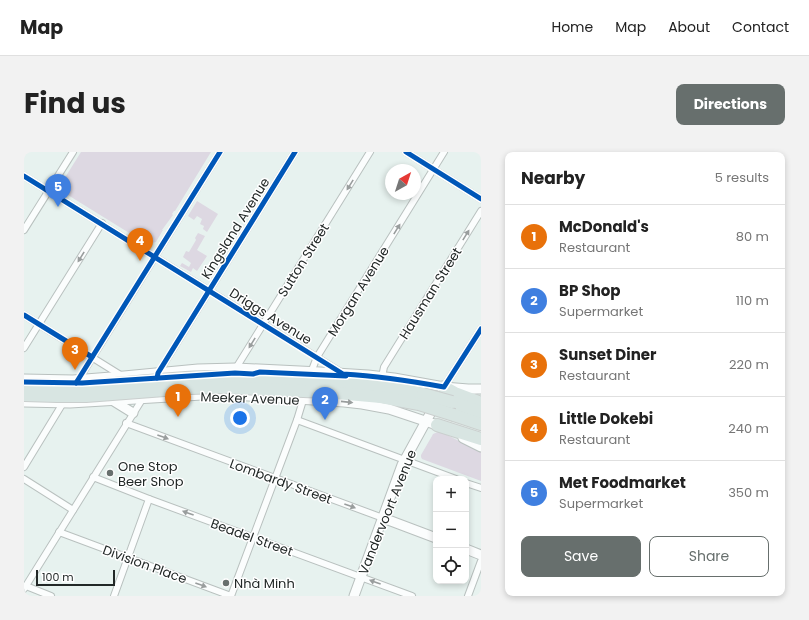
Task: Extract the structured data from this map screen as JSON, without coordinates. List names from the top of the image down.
{
  "streets": {
    "main road": ["Meeker Avenue", "Lombardy Street", "Vandervoort Avenue"],
    "street": [
      "Kingsland Avenue",
      "Sutton Street",
      "Morgan Avenue",
      "Hausman Street",
      "Driggs Avenue",
      "Beadel Street",
      "Division Place"
    ]
  },
  "crossings": [
    ["Kingsland Avenue", "Driggs Avenue"],
    ["Kingsland Avenue", "Meeker Avenue"],
    ["Kingsland Avenue", "Lombardy Street"],
    ["Kingsland Avenue", "Beadel Street"],
    ["Kingsland Avenue", "Division Place"],
    ["Sutton Street", "Driggs Avenue"],
    ["Sutton Street", "Meeker Avenue"],
    ["Morgan Avenue", "Driggs Avenue"],
    ["Morgan Avenue", "Meeker Avenue"],
    ["Morgan Avenue", "Lombardy Street"],
    ["Morgan Avenue", "Beadel Street"],
    ["Morgan Avenue", "Division Place"],
    ["Hausman Street", "Meeker Avenue"],
    ["Driggs Avenue", "Meeker Avenue"],
    ["Meeker Avenue", "Vandervoort Avenue"],
    ["Lombardy Street", "Vandervoort Avenue"],
    ["Vandervoort Avenue", "Beadel Street"]
  ],
  "one_way": [
    "Sutton Street",
    "Morgan Avenue",
    "Hausman Street",
    "Lombardy Street",
    "Beadel Street",
    "Division Place"
  ],
  "places": ["One Stop Beer Shop", "Nhà Minh"],
  "scale_bar": "100 m",
  "north": "top right",
  "page": {
    "header": "Map",
    "nav": [
      "Home",
      "Map",
      "About",
      "Contact"
    ],
    "title": "Find us",
    "buttons": [
      "Directions",
      ["Save", "Share"]
    ],
    "heading": ["Nearby", "5 results"],
    "pins": [
      "5",
      "4",
      "3",
      "1",
      "2"
    ],
    "list": [
      {
        "mark": "1",
        "name": "McDonald's",
        "note": "Restaurant",
        "value": "80 m"
      },
      {
        "mark": "2",
        "name": "BP Shop",
        "note": "Supermarket",
        "value": "110 m"
      },
      {
        "mark": "3",
        "name": "Sunset Diner",
        "note": "Restaurant",
        "value": "220 m"
      },
      {
        "mark": "4",
        "name": "Little Dokebi",
        "note": "Restaurant",
        "value": "240 m"
      },
      {
        "mark": "5",
        "name": "Met Foodmarket",
        "note": "Supermarket",
        "value": "350 m"
      }
    ],
    "map_buttons": ["+", "−"],
    "scale": "100 m"
  }
}
